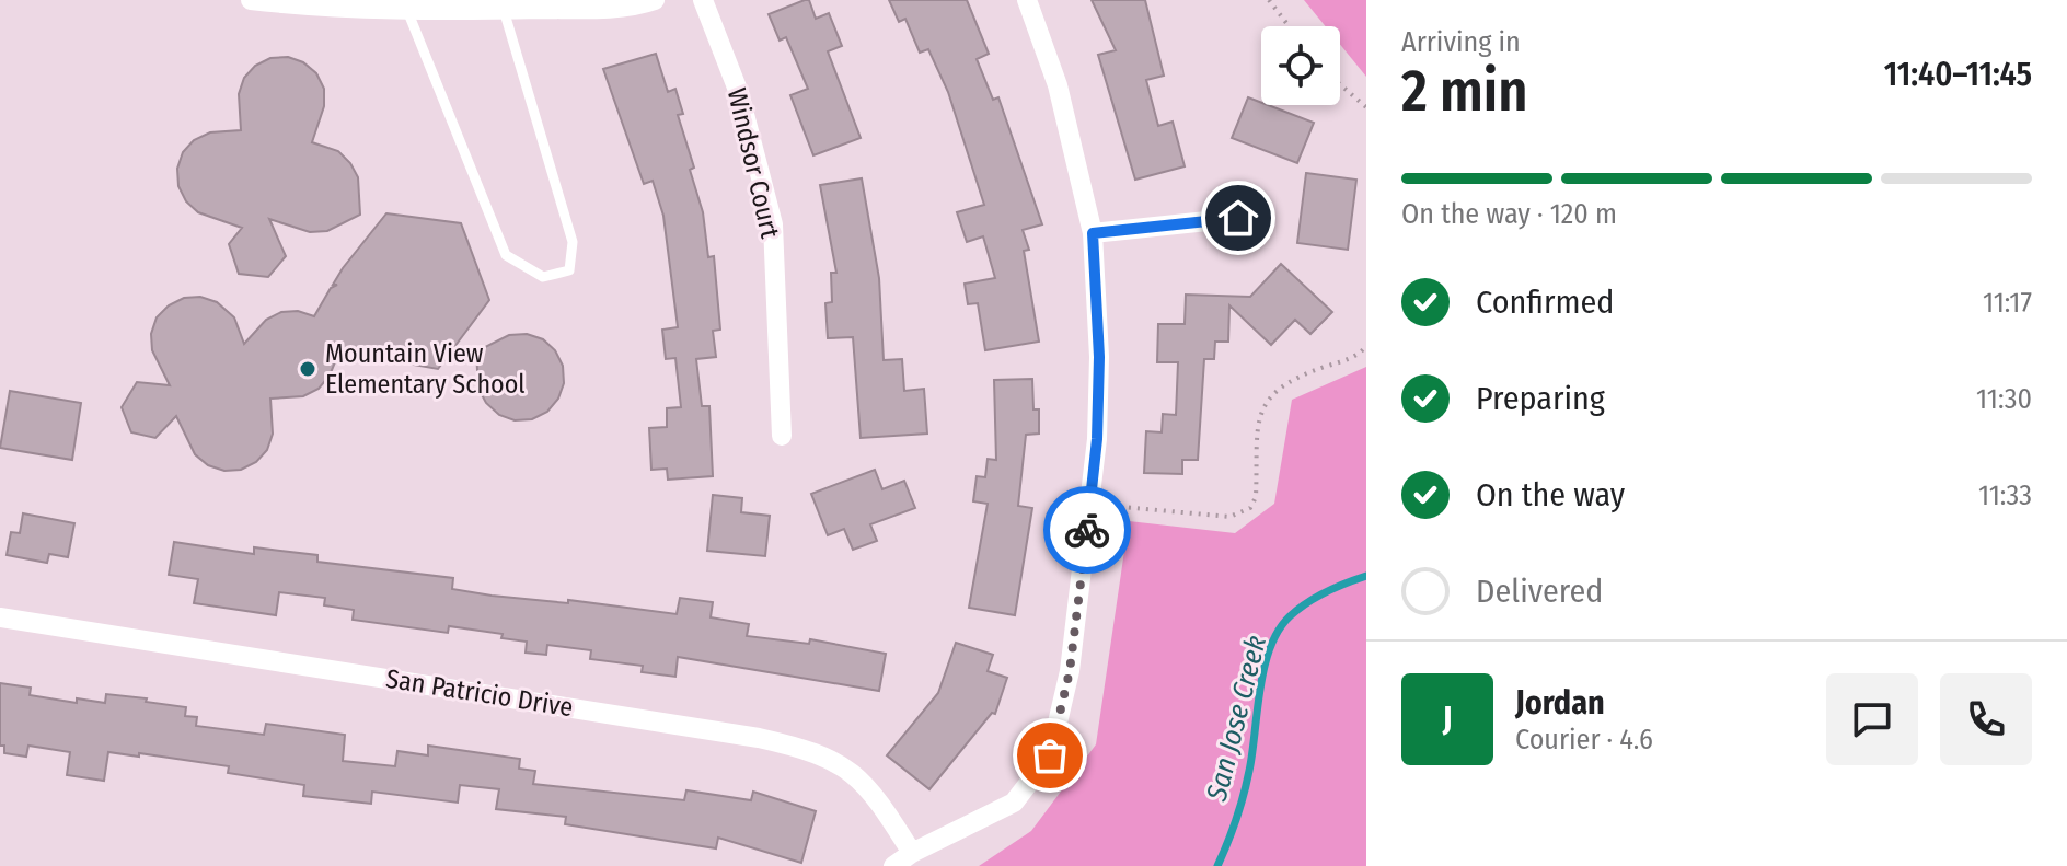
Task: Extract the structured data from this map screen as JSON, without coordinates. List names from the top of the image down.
{
  "streets": {
    "street": ["Windsor Court", "San Patricio Drive"]
  },
  "water": ["San Jose Creek"],
  "places": ["Mountain View Elementary School"],
  "page": {
    "heading": ["2 min", "Arriving in", "11:40–11:45"],
    "panel": ["Jordan", "Courier · 4.6"],
    "bar": "On the way · 120 m",
    "list": [
      ["Confirmed", "11:17"],
      ["Preparing", "11:30"],
      ["On the way", "11:33"],
      "Delivered"
    ],
    "round": "J"
  }
}
